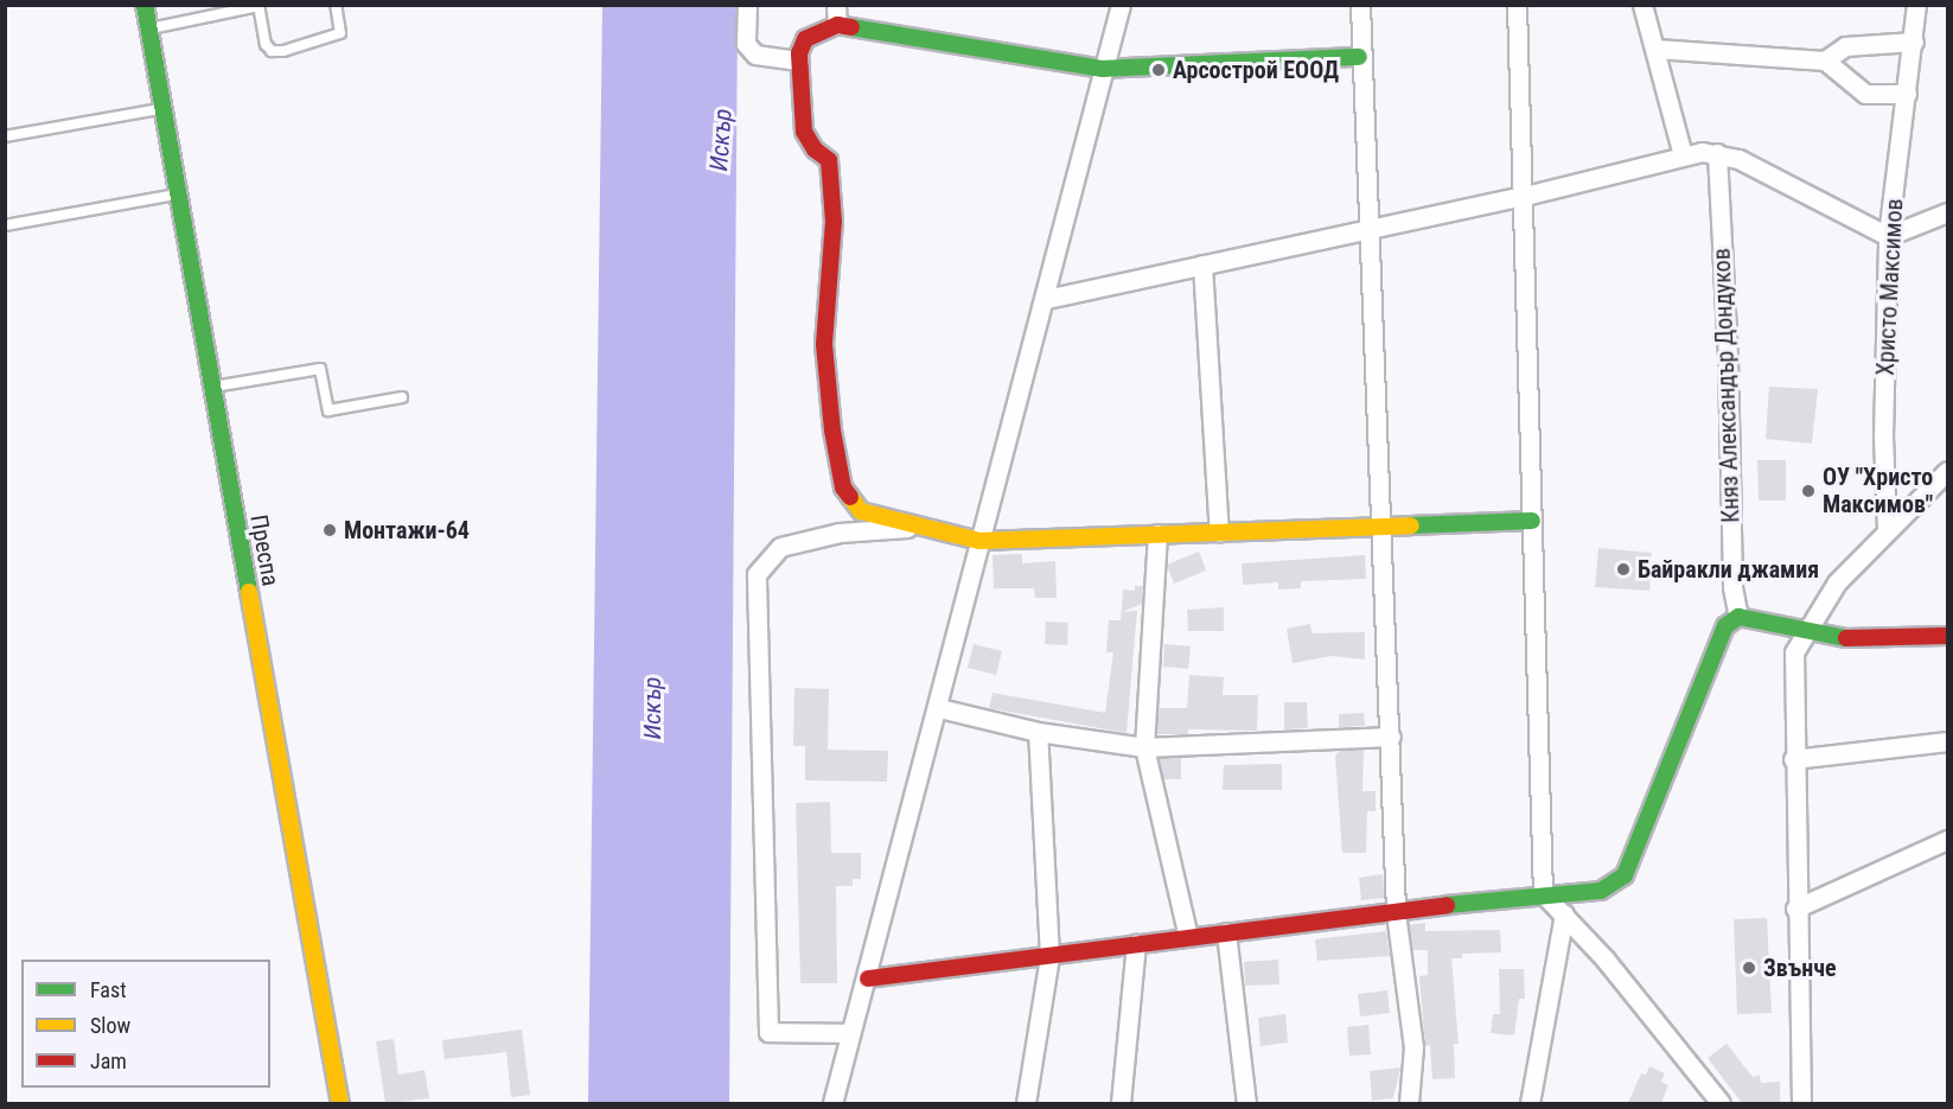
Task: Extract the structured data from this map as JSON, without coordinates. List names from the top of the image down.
{
  "streets": {
    "street": ["Христо Максимов", "Княз Александър Дондуков", "Преспа"]
  },
  "water": ["Искър"],
  "places": [
    "Арсострой ЕООД",
    "ОУ \"Христо Максимов\"",
    "Монтажи-64",
    "Байракли джамия",
    "Звънче"
  ],
  "legend": ["Fast", "Slow", "Jam"]
}
